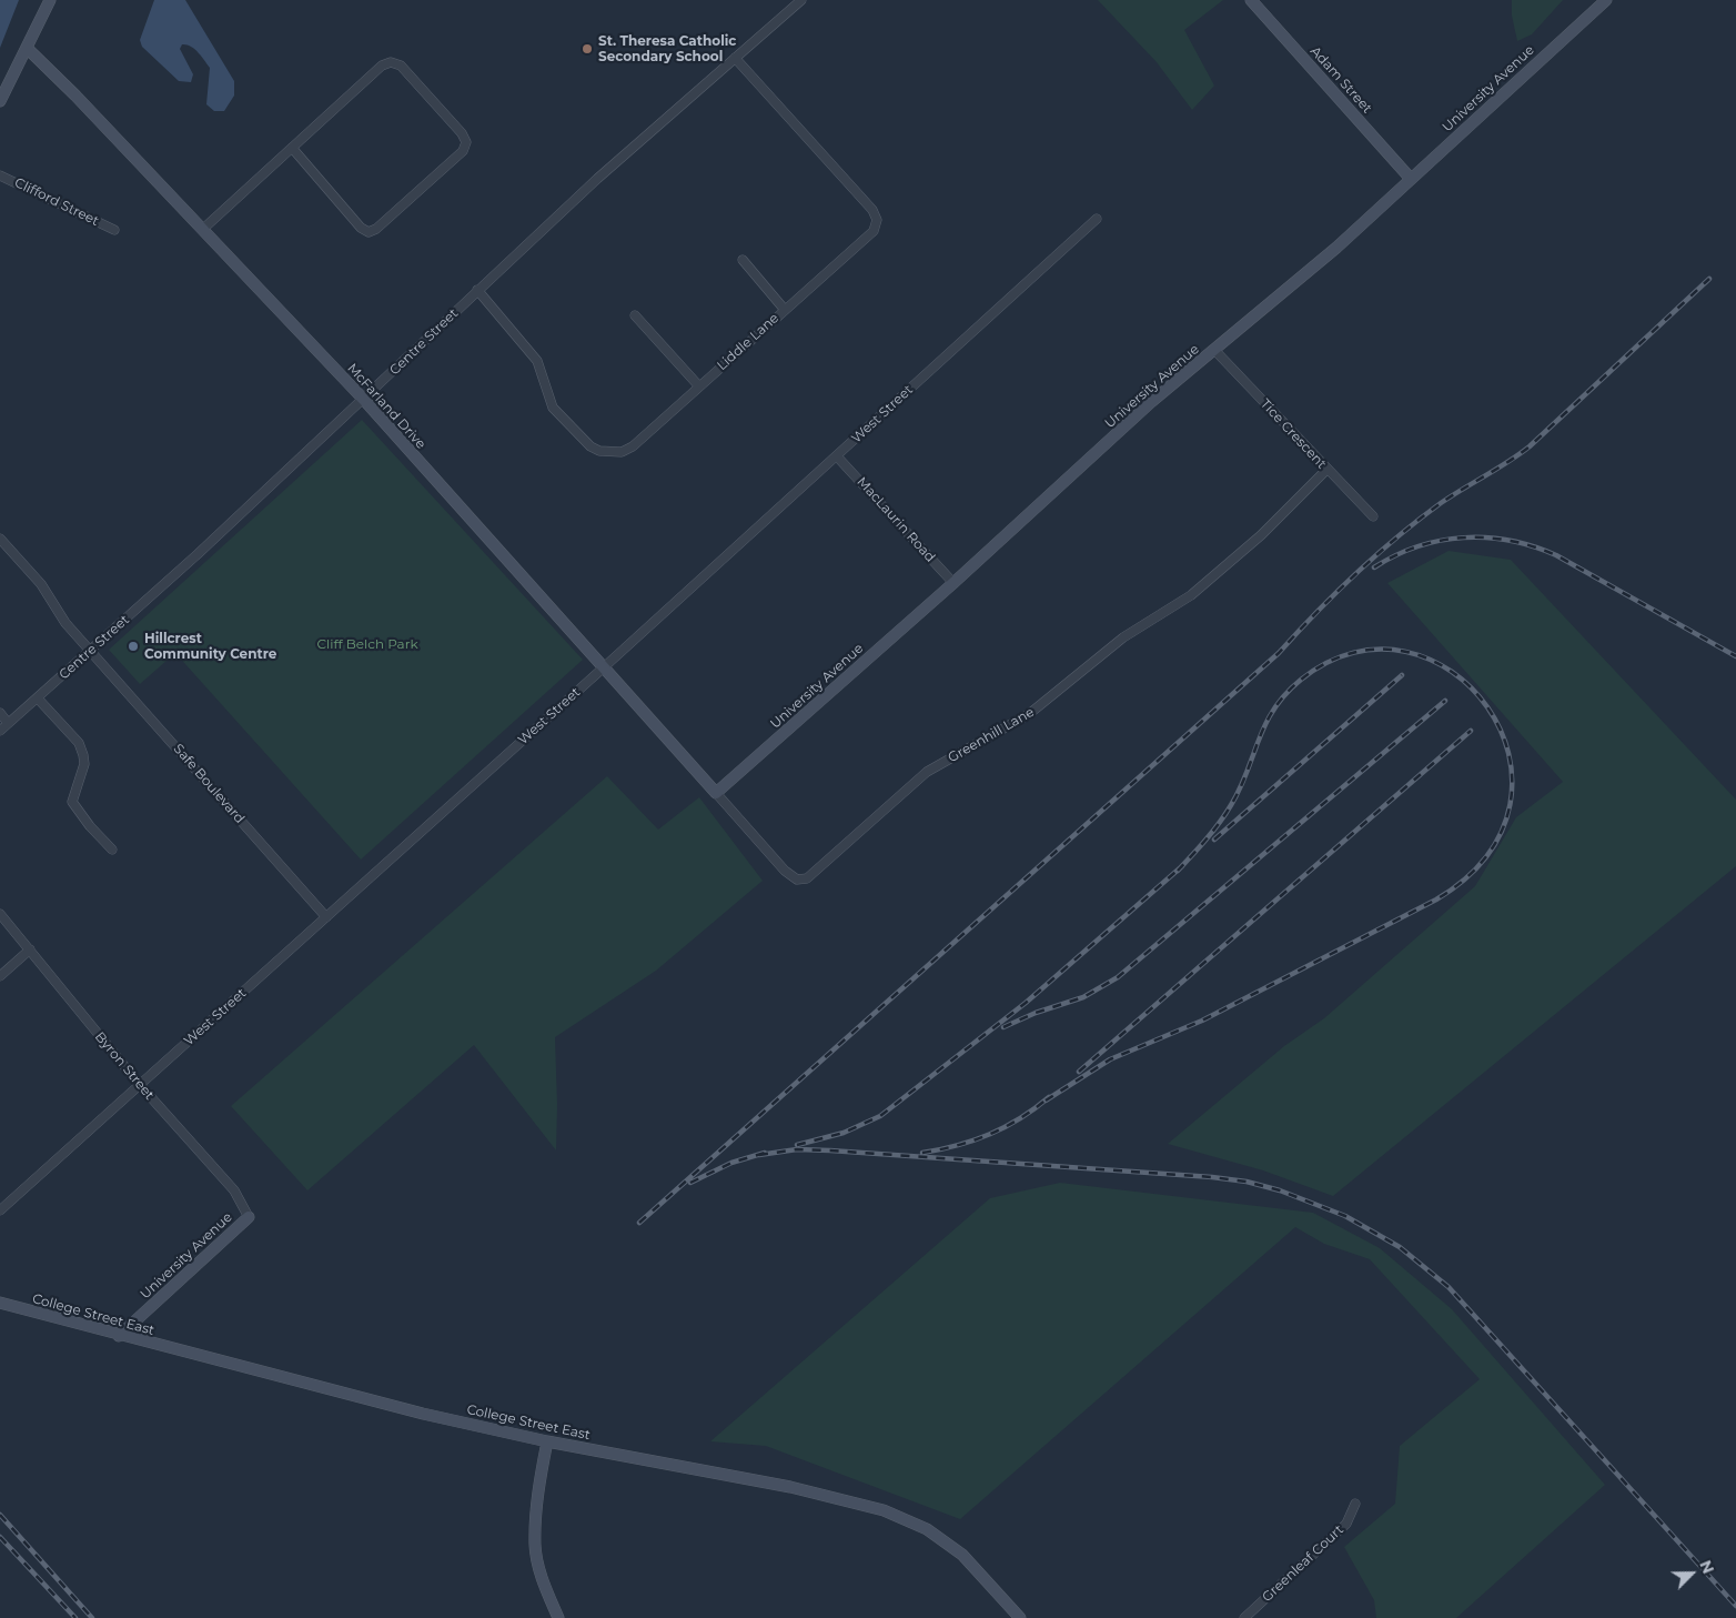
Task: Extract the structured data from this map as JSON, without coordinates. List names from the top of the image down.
{
  "streets": {
    "street": [
      "Adam Street",
      "University Avenue",
      "Clifford Street",
      "Centre Street",
      "Liddle Lane",
      "McFarland Drive",
      "West Street",
      "Tice Crescent",
      "MacLaurin Road",
      "Greenhill Lane",
      "Safe Boulevard",
      "Byron Street",
      "College Street East",
      "Greenleaf Court"
    ]
  },
  "crossings": [
    ["Adam Street", "University Avenue"],
    ["University Avenue", "McFarland Drive"],
    ["University Avenue", "Tice Crescent"],
    ["University Avenue", "MacLaurin Road"],
    ["University Avenue", "Greenhill Lane"],
    ["University Avenue", "Byron Street"],
    ["University Avenue", "College Street East"],
    ["Centre Street", "Liddle Lane"],
    ["Centre Street", "McFarland Drive"],
    ["Centre Street", "Safe Boulevard"],
    ["McFarland Drive", "West Street"],
    ["McFarland Drive", "Greenhill Lane"],
    ["West Street", "MacLaurin Road"],
    ["West Street", "Safe Boulevard"],
    ["West Street", "Byron Street"],
    ["Tice Crescent", "Greenhill Lane"]
  ],
  "parks": ["Cliff Belch Park"],
  "places": ["St. Theresa Catholic Secondary School", "Hillcrest Community Centre"],
  "north": "top right"
}
